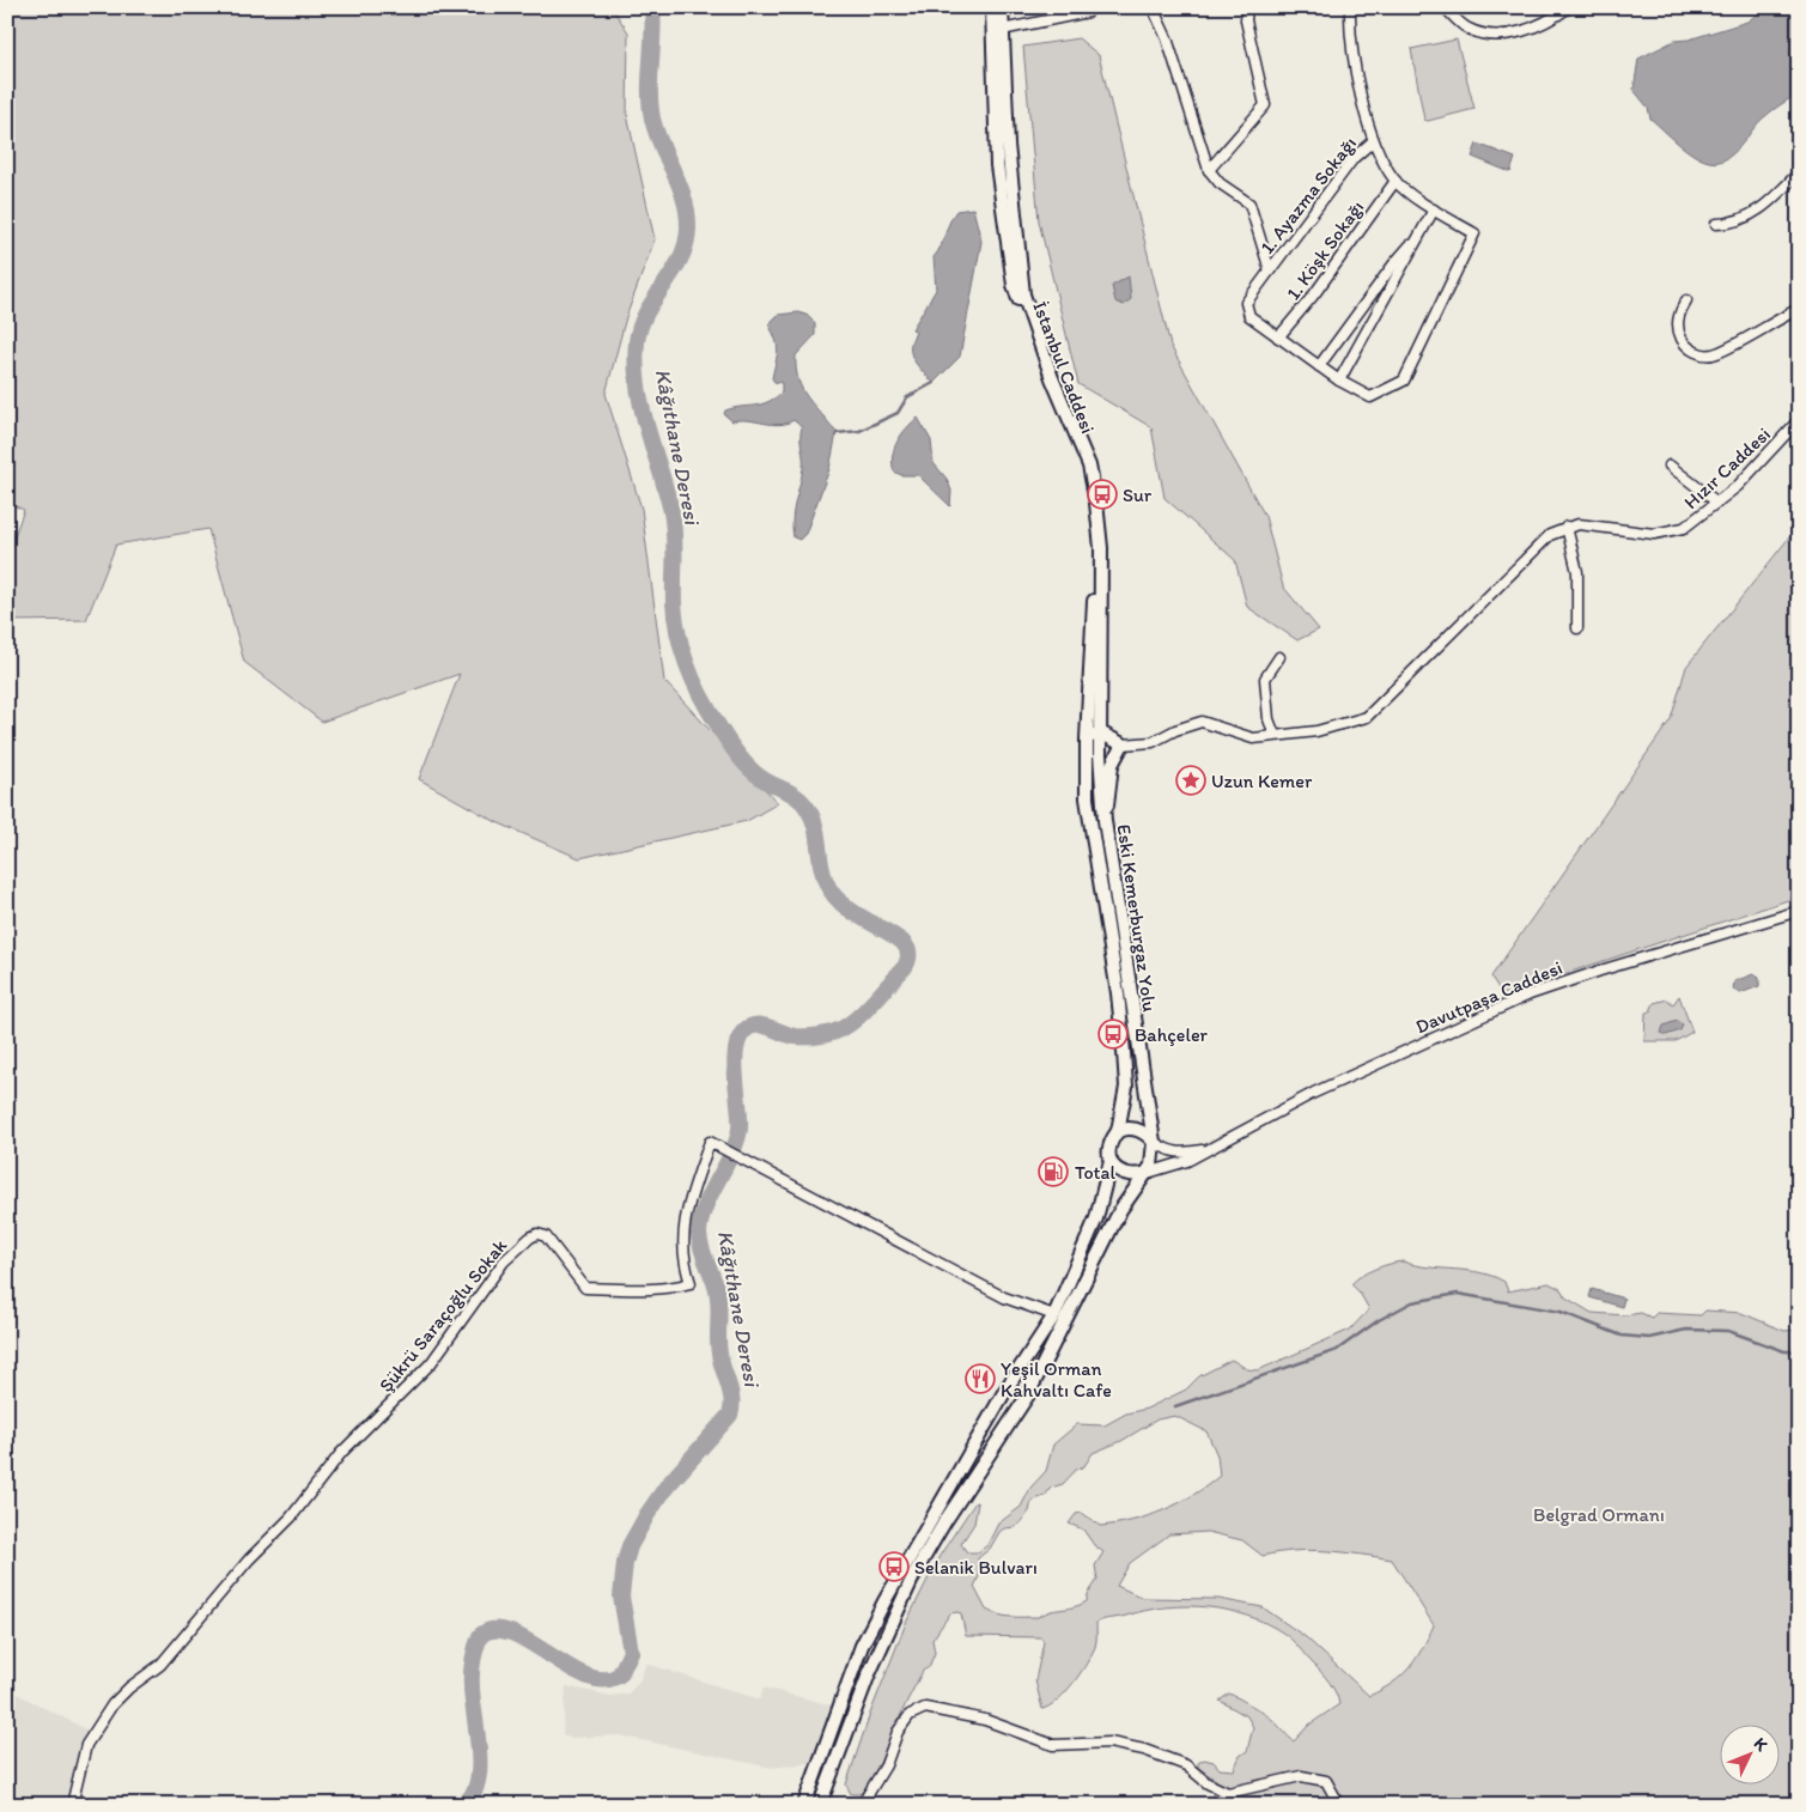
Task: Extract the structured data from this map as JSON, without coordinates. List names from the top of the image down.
{
  "streets": {
    "main road": ["İstanbul Caddesi", "Eski Kemerburgaz Yolu"],
    "street": [
      "1. Ayazma Sokağı",
      "1. Köşk Sokağı",
      "Hızır Caddesi",
      "Davutpaşa Caddesi",
      "Şükrü Saraçoğlu Sokak"
    ]
  },
  "crossings": [
    ["1. Ayazma Sokağı", "1. Köşk Sokağı"],
    ["İstanbul Caddesi", "Eski Kemerburgaz Yolu"],
    ["Eski Kemerburgaz Yolu", "Davutpaşa Caddesi"]
  ],
  "water": ["Kâğıthane Deresi"],
  "parks": ["Belgrad Ormanı"],
  "places": {
    "bus stop": ["Sur", "Bahçeler", "Selanik Bulvarı"],
    "place": ["Uzun Kemer"],
    "fuel station": ["Total"],
    "restaurant": ["Yeşil Orman Kahvaltı Cafe"]
  },
  "north": "top right"
}
